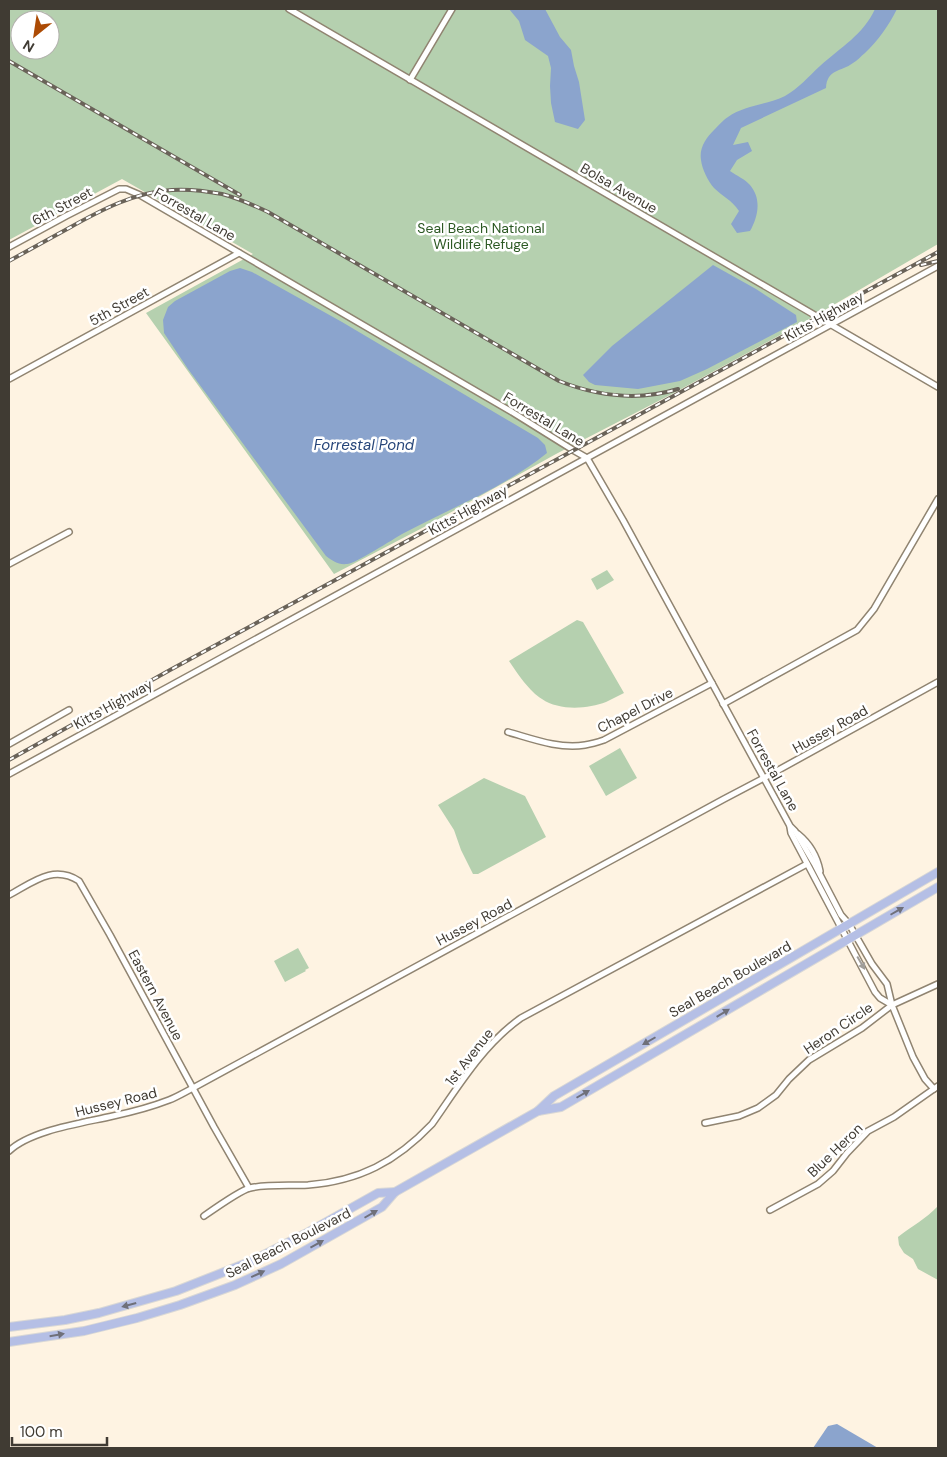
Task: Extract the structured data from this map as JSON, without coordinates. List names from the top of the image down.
{
  "streets": {
    "main road": ["Seal Beach Boulevard"],
    "street": [
      "Bolsa Avenue",
      "6th Street",
      "Forrestal Lane",
      "5th Street",
      "Kitts Highway",
      "Chapel Drive",
      "Hussey Road",
      "Eastern Avenue",
      "Heron Circle",
      "1st Avenue",
      "Blue Heron"
    ]
  },
  "crossings": [
    ["Bolsa Avenue", "Kitts Highway"],
    ["6th Street", "Forrestal Lane"],
    ["Forrestal Lane", "5th Street"],
    ["Forrestal Lane", "Kitts Highway"],
    ["Forrestal Lane", "Chapel Drive"],
    ["Forrestal Lane", "Hussey Road"],
    ["Forrestal Lane", "Seal Beach Boulevard"],
    ["Forrestal Lane", "1st Avenue"],
    ["Hussey Road", "Eastern Avenue"],
    ["Eastern Avenue", "1st Avenue"]
  ],
  "water": ["Forrestal Pond"],
  "parks": ["Seal Beach National Wildlife Refuge"],
  "scale_bar": "100 m",
  "north": "bottom left"
}
